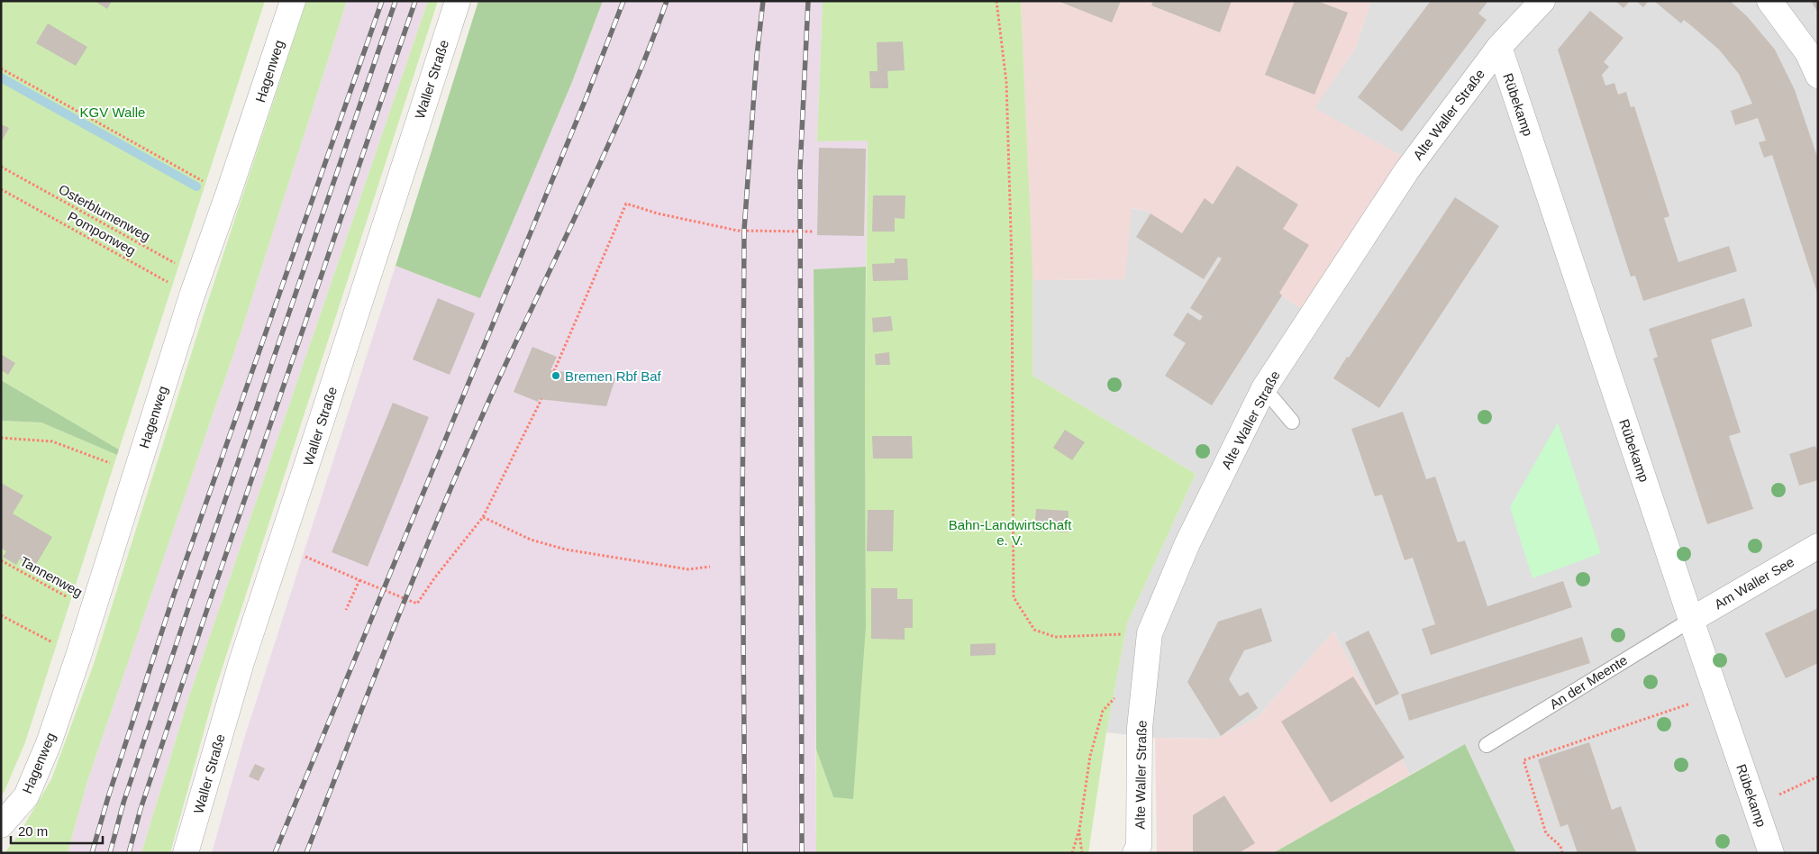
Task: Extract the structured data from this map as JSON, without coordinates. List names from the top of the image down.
{
  "streets": {
    "street": [
      "Hagenweg",
      "Waller Straße",
      "Rübekamp",
      "Alte Waller Straße",
      "Am Waller See"
    ],
    "lane": ["An der Meente"],
    "path": ["Osterblumenweg", "Pomponweg", "Tannenweg"]
  },
  "crossings": [
    ["Hagenweg", "Osterblumenweg"],
    ["Hagenweg", "Pomponweg"],
    ["Hagenweg", "Tannenweg"],
    ["Rübekamp", "Alte Waller Straße"],
    ["Rübekamp", "Am Waller See"],
    ["Rübekamp", "An der Meente"],
    ["Osterblumenweg", "Pomponweg"],
    ["Am Waller See", "An der Meente"]
  ],
  "parks": ["KGV Walle", "Bahn-Landwirtschaft e. V."],
  "places": ["Bremen Rbf Baf"],
  "scale_bar": "20 m"
}
